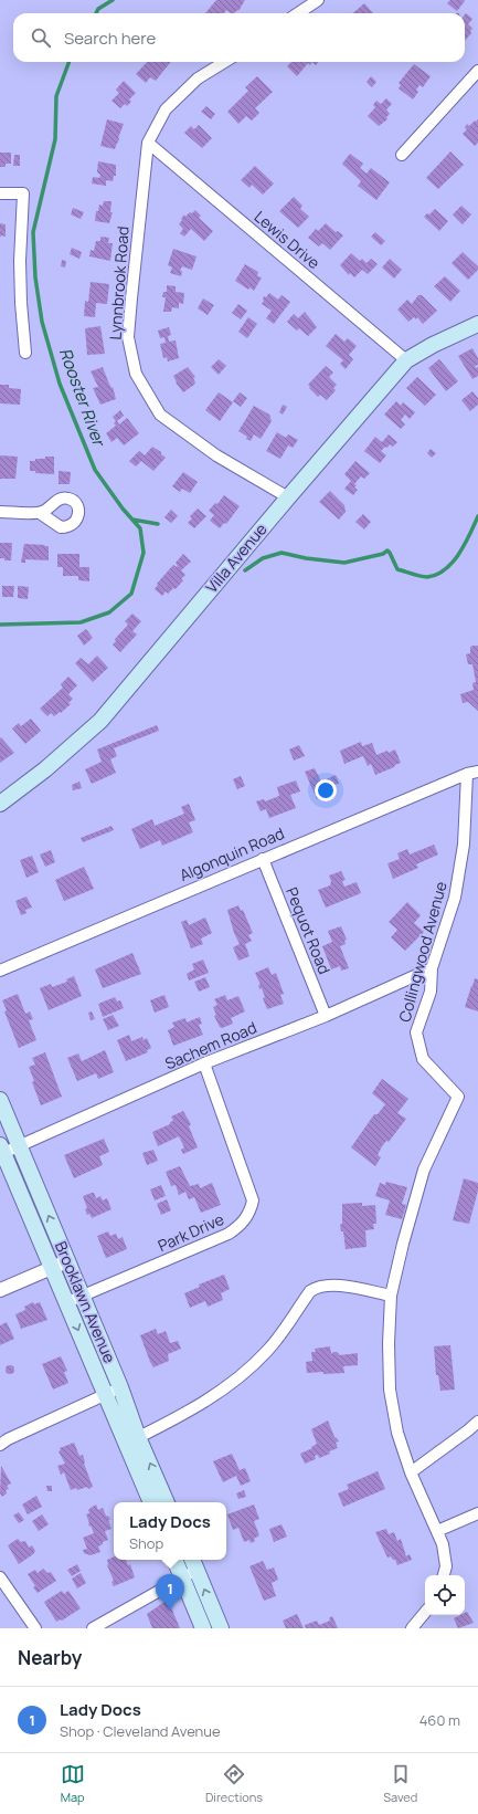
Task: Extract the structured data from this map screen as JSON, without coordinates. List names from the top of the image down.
{
  "streets": {
    "main road": ["Villa Avenue", "Brooklawn Avenue"],
    "street": [
      "Lewis Drive",
      "Lynnbrook Road",
      "Algonquin Road",
      "Pequot Road",
      "Collingwood Avenue",
      "Sachem Road",
      "Park Drive"
    ]
  },
  "crossings": [
    ["Lewis Drive", "Lynnbrook Road"],
    ["Lewis Drive", "Villa Avenue"],
    ["Lynnbrook Road", "Villa Avenue"],
    ["Algonquin Road", "Pequot Road"],
    ["Algonquin Road", "Collingwood Avenue"],
    ["Pequot Road", "Sachem Road"],
    ["Collingwood Avenue", "Sachem Road"],
    ["Sachem Road", "Park Drive"],
    ["Sachem Road", "Brooklawn Avenue"],
    ["Park Drive", "Brooklawn Avenue"]
  ],
  "water": ["Rooster River"],
  "page": {
    "search": "Search here",
    "popup": ["Lady Docs", "Shop"],
    "pins": "1",
    "heading": "Nearby",
    "list": [
      {
        "mark": "1",
        "name": "Lady Docs",
        "note": "Shop · Cleveland Avenue",
        "value": "460 m"
      }
    ],
    "nav": ["Map", "Directions", "Saved"]
  }
}
